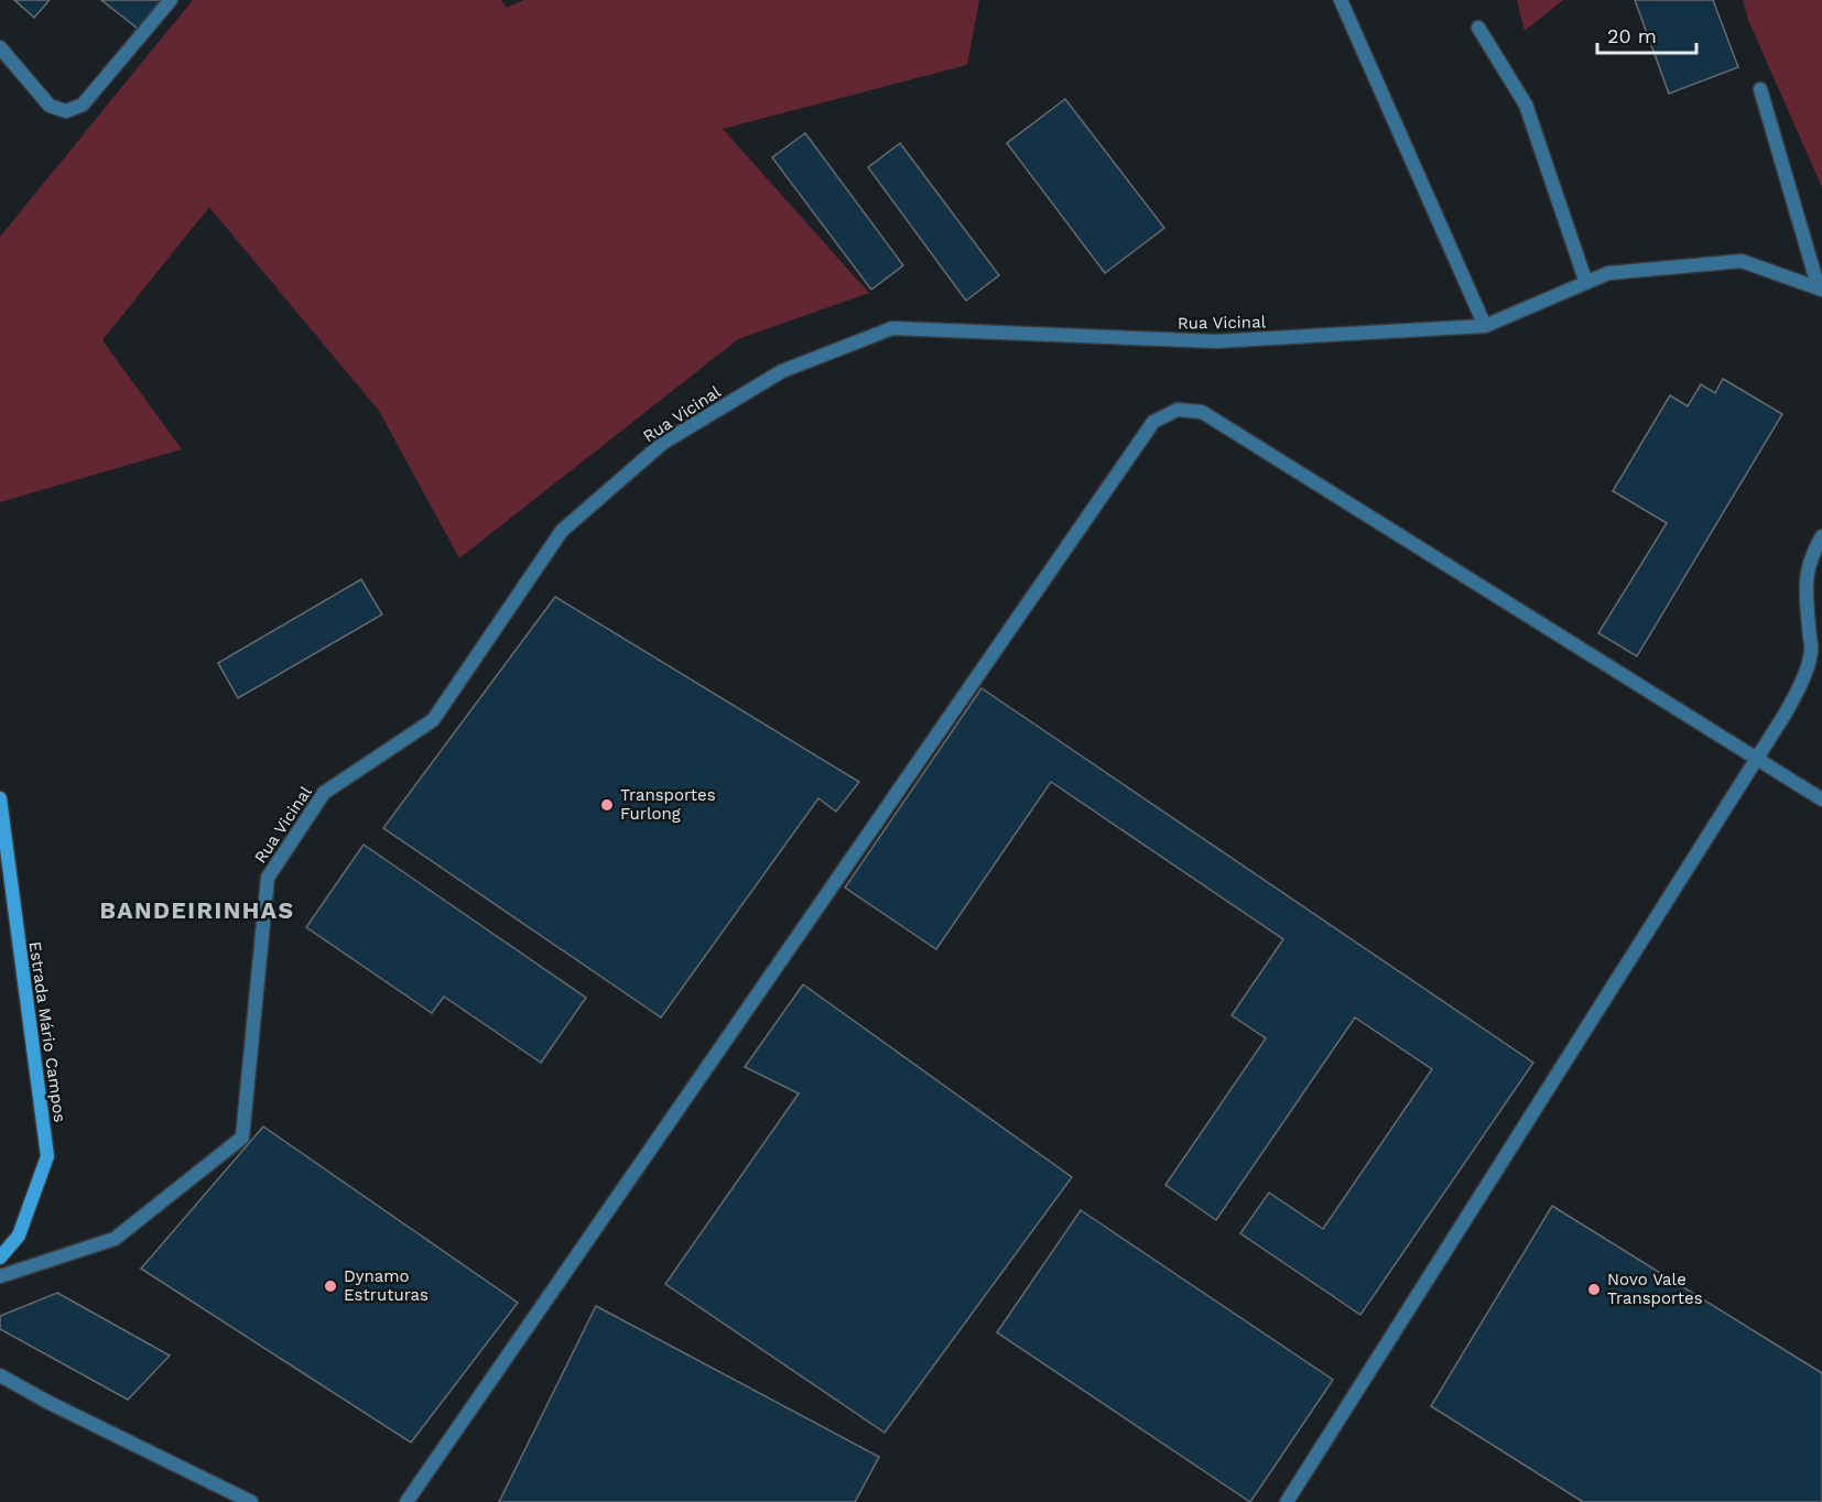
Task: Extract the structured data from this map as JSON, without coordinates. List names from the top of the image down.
{
  "streets": {
    "street": ["Rua Vicinal", "Estrada Mário Campos"]
  },
  "districts": ["BANDEIRINHAS"],
  "places": ["Transportes Furlong", "Dynamo Estruturas", "Novo Vale Transportes"],
  "scale_bar": "20 m"
}
